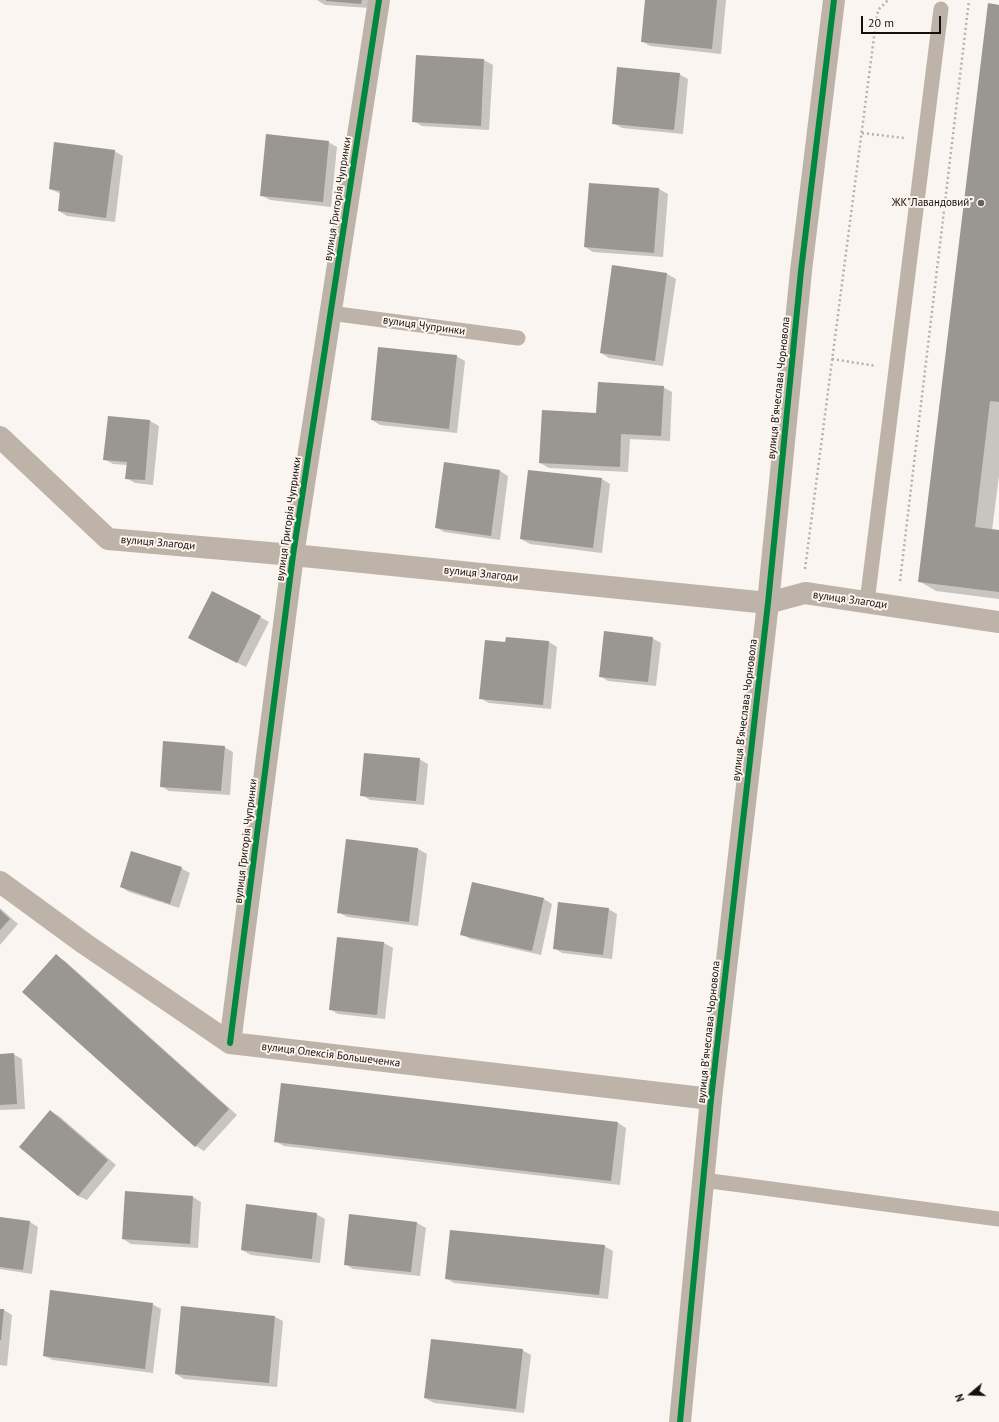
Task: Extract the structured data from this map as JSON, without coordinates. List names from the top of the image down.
{
  "streets": {
    "street": [
      "вулиця Григорія Чупринки",
      "вулиця Вʼячеслава Чорновола",
      "вулиця Злагоди",
      "вулиця Олексія Большеченка"
    ],
    "lane": ["вулиця Чупринки"]
  },
  "crossings": [
    ["вулиця Григорія Чупринки", "вулиця Чупринки"],
    ["вулиця Григорія Чупринки", "вулиця Злагоди"],
    ["вулиця Григорія Чупринки", "вулиця Олексія Большеченка"],
    ["вулиця Вʼячеслава Чорновола", "вулиця Злагоди"],
    ["вулиця Вʼячеслава Чорновола", "вулиця Олексія Большеченка"]
  ],
  "places": ["ЖК\"Лавандовий\""],
  "scale_bar": "20 m",
  "north": "left"
}
